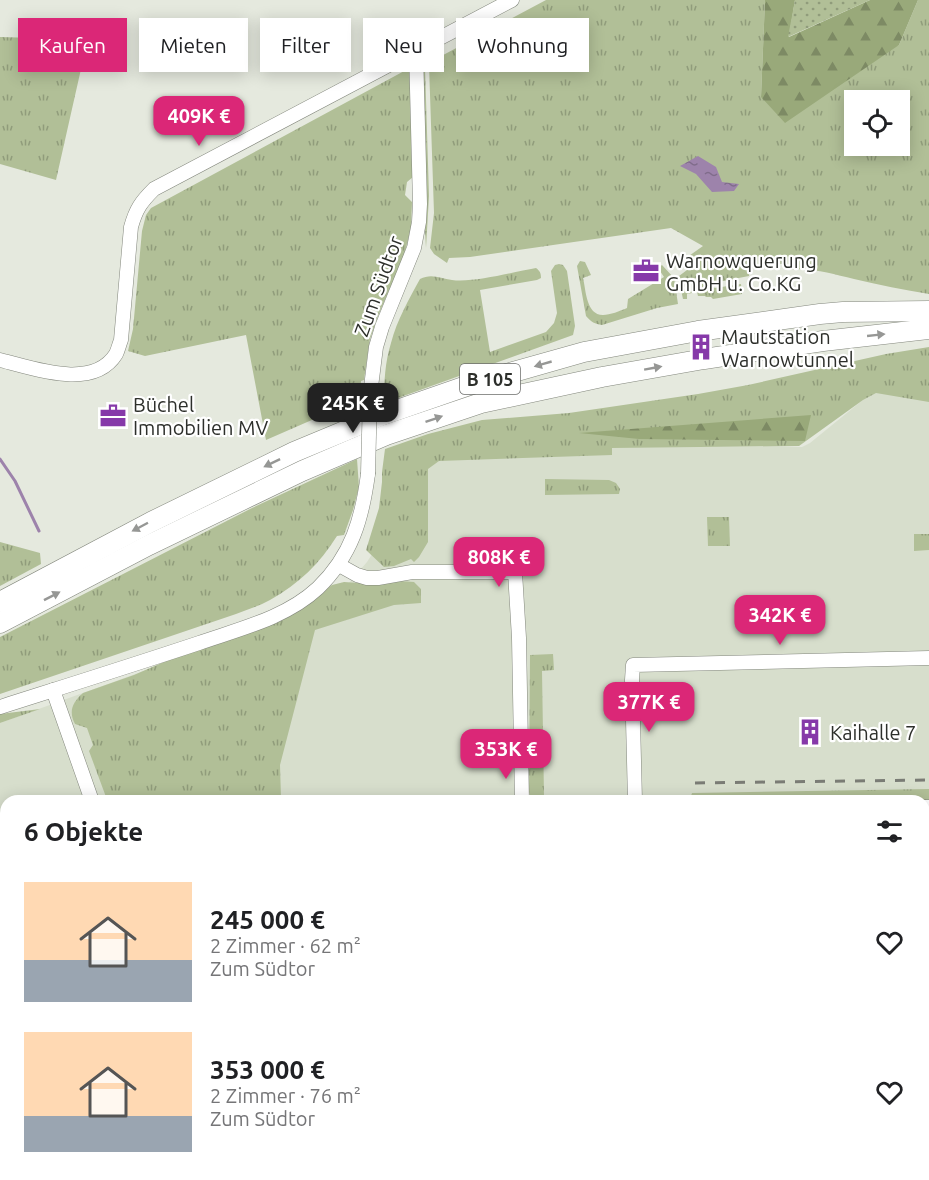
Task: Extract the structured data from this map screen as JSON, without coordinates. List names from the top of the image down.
{
  "streets": {
    "highway": ["B 105"],
    "street": ["Zum Südtor"]
  },
  "places": {
    "office": ["Warnowquerung GmbH u. Co.KG", "Büchel Immobilien MV"],
    "building": ["Mautstation Warnowtunnel", "Kaihalle 7"]
  },
  "page": {
    "chip": [
      "Kaufen",
      "Mieten",
      "Filter",
      "Neu",
      "Wohnung"
    ],
    "price": [
      "409K €",
      "245K €",
      "808K €",
      "342K €",
      "377K €",
      "353K €"
    ],
    "heading": "6 Objekte",
    "list": [
      {
        "name": "245 000 €",
        "note": "2 Zimmer · 62 m² · Zum Südtor"
      },
      {
        "name": "353 000 €",
        "note": "2 Zimmer · 76 m² · Zum Südtor"
      }
    ]
  }
}
